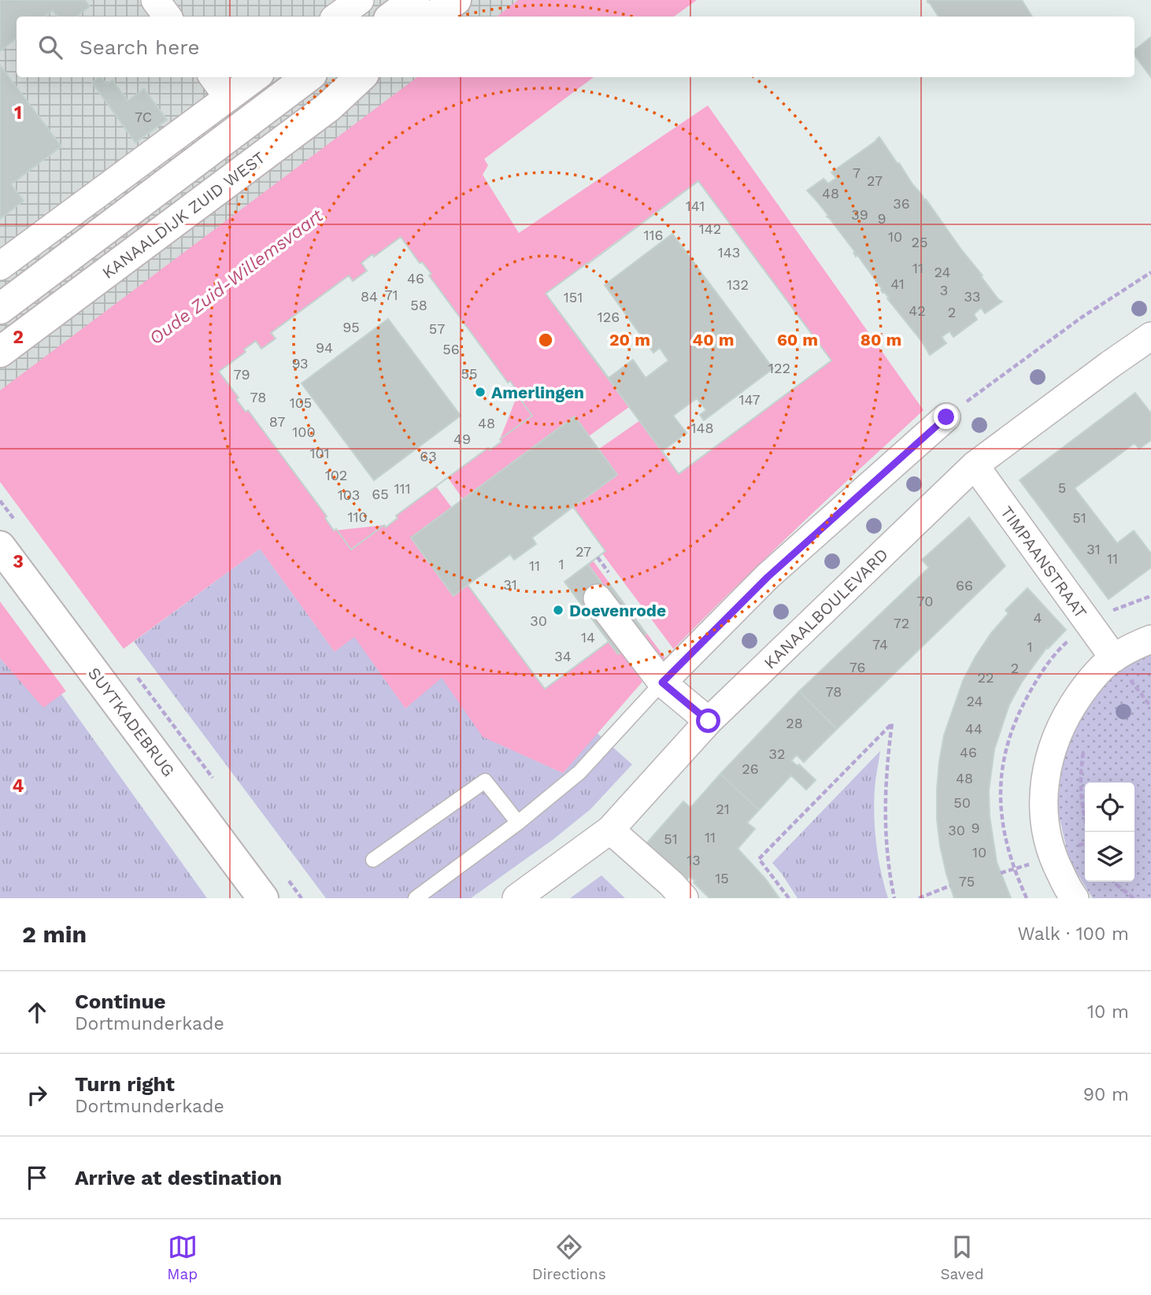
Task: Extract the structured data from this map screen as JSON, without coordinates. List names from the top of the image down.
{
  "streets": {
    "main road": ["KANAALDIJK ZUID WEST", "SUYTKADEBRUG"],
    "street": ["TIMPAANSTRAAT", "KANAALBOULEVARD"]
  },
  "crossings": [
    ["TIMPAANSTRAAT", "KANAALBOULEVARD"]
  ],
  "water": ["Oude Zuid-Willemsvaart"],
  "places": ["Amerlingen", "Doevenrode"],
  "house_numbers": [
    "7C",
    "7",
    "27",
    "48",
    "36",
    "141",
    "39",
    "9",
    "142",
    "116",
    "10",
    "25",
    "143",
    "11",
    "24",
    "46",
    "41",
    "132",
    "3",
    "71",
    "84",
    "33",
    "151",
    "58",
    "42",
    "2",
    "126",
    "95",
    "57",
    "94",
    "56",
    "93",
    "122",
    "55",
    "79",
    "78",
    "147",
    "105",
    "87",
    "48",
    "148",
    "100",
    "49",
    "101",
    "63",
    "102",
    "5",
    "111",
    "65",
    "103",
    "110",
    "51",
    "31",
    "27",
    "11",
    "1",
    "11",
    "31",
    "66",
    "70",
    "4",
    "30",
    "72",
    "14",
    "74",
    "1",
    "34",
    "76",
    "2",
    "22",
    "78",
    "24",
    "28",
    "44",
    "46",
    "32",
    "26",
    "48",
    "50",
    "21",
    "9",
    "30",
    "11",
    "51",
    "10",
    "13",
    "15",
    "75"
  ],
  "page": {
    "search": "Search here",
    "heading": ["2 min", "Walk · 100 m"],
    "list": [
      ["Continue", "Dortmunderkade", "10 m"],
      ["Turn right", "Dortmunderkade", "90 m"],
      "Arrive at destination"
    ],
    "nav": ["Map", "Directions", "Saved"]
  },
  "grid": {
    "rows": [
      "1",
      "2",
      "3",
      "4"
    ]
  },
  "rings": [
    "20 m",
    "40 m",
    "60 m",
    "80 m"
  ]
}
